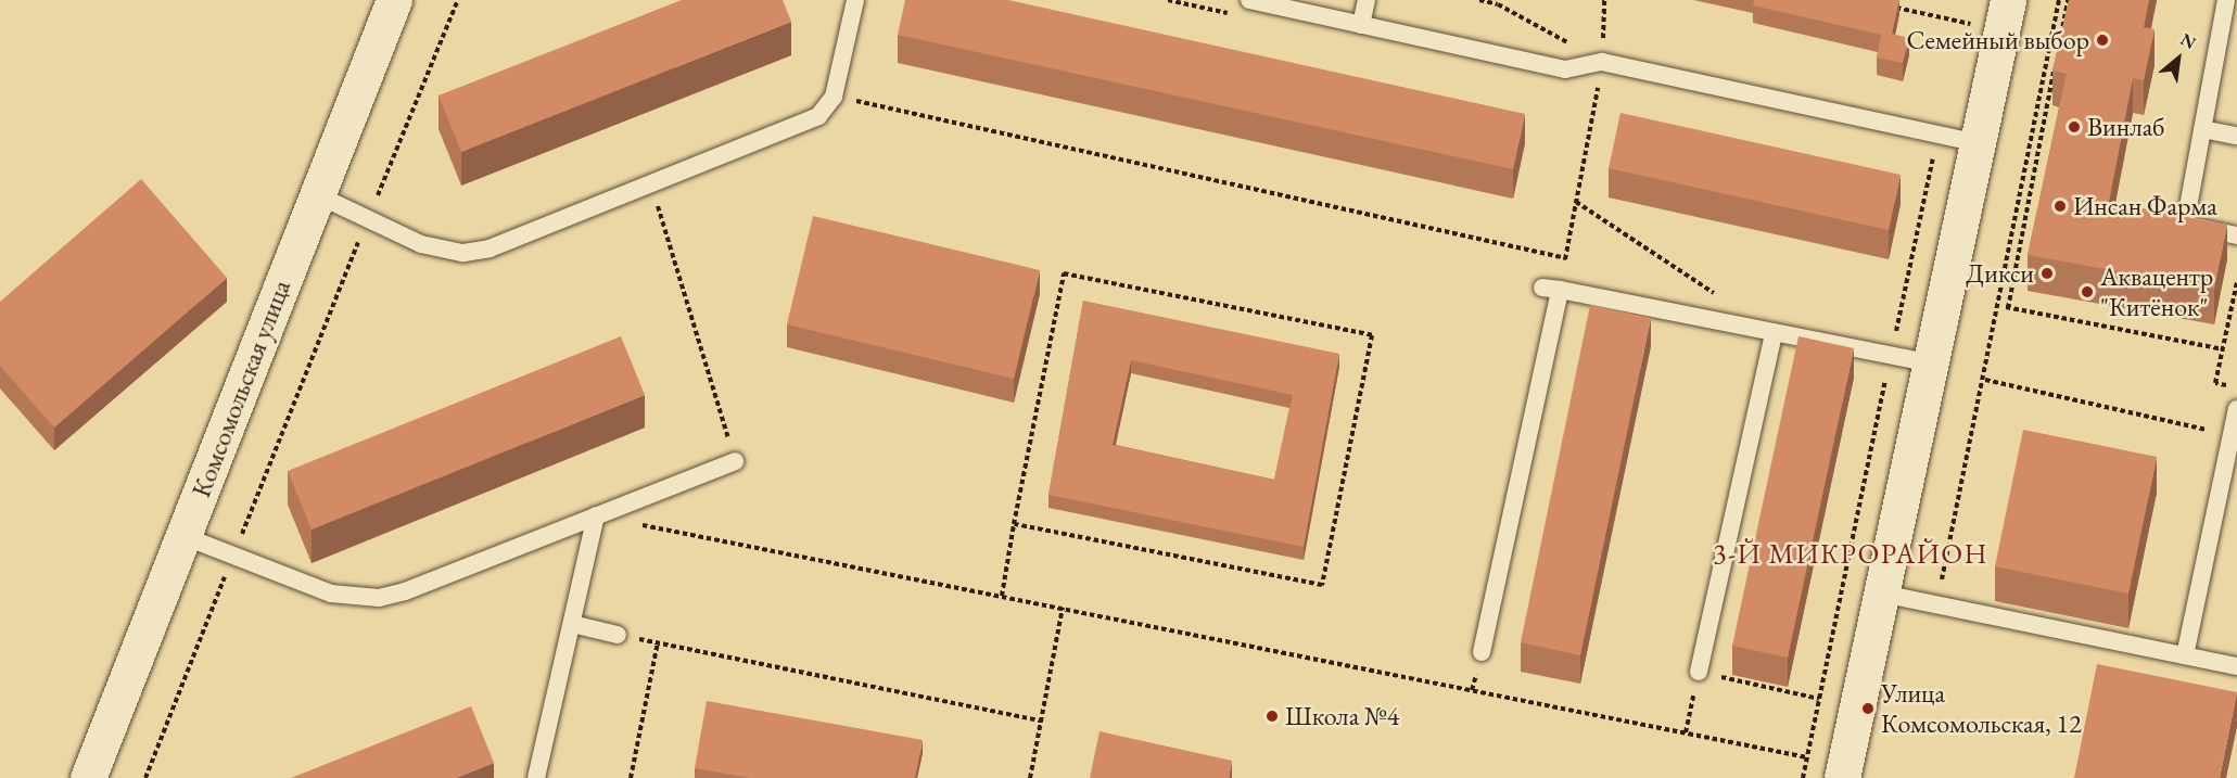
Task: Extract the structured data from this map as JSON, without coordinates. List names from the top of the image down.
{
  "streets": {
    "street": ["Комсомольская улица"]
  },
  "districts": ["3-Й МИКРОРАЙОН"],
  "places": [
    "Семейный выбор",
    "Винлаб",
    "Инсан Фарма",
    "Дикси",
    "Аквацентр \"Китёнок\"",
    "Улица Комсомольская, 12",
    "Школа №4"
  ],
  "north": "top right"
}
